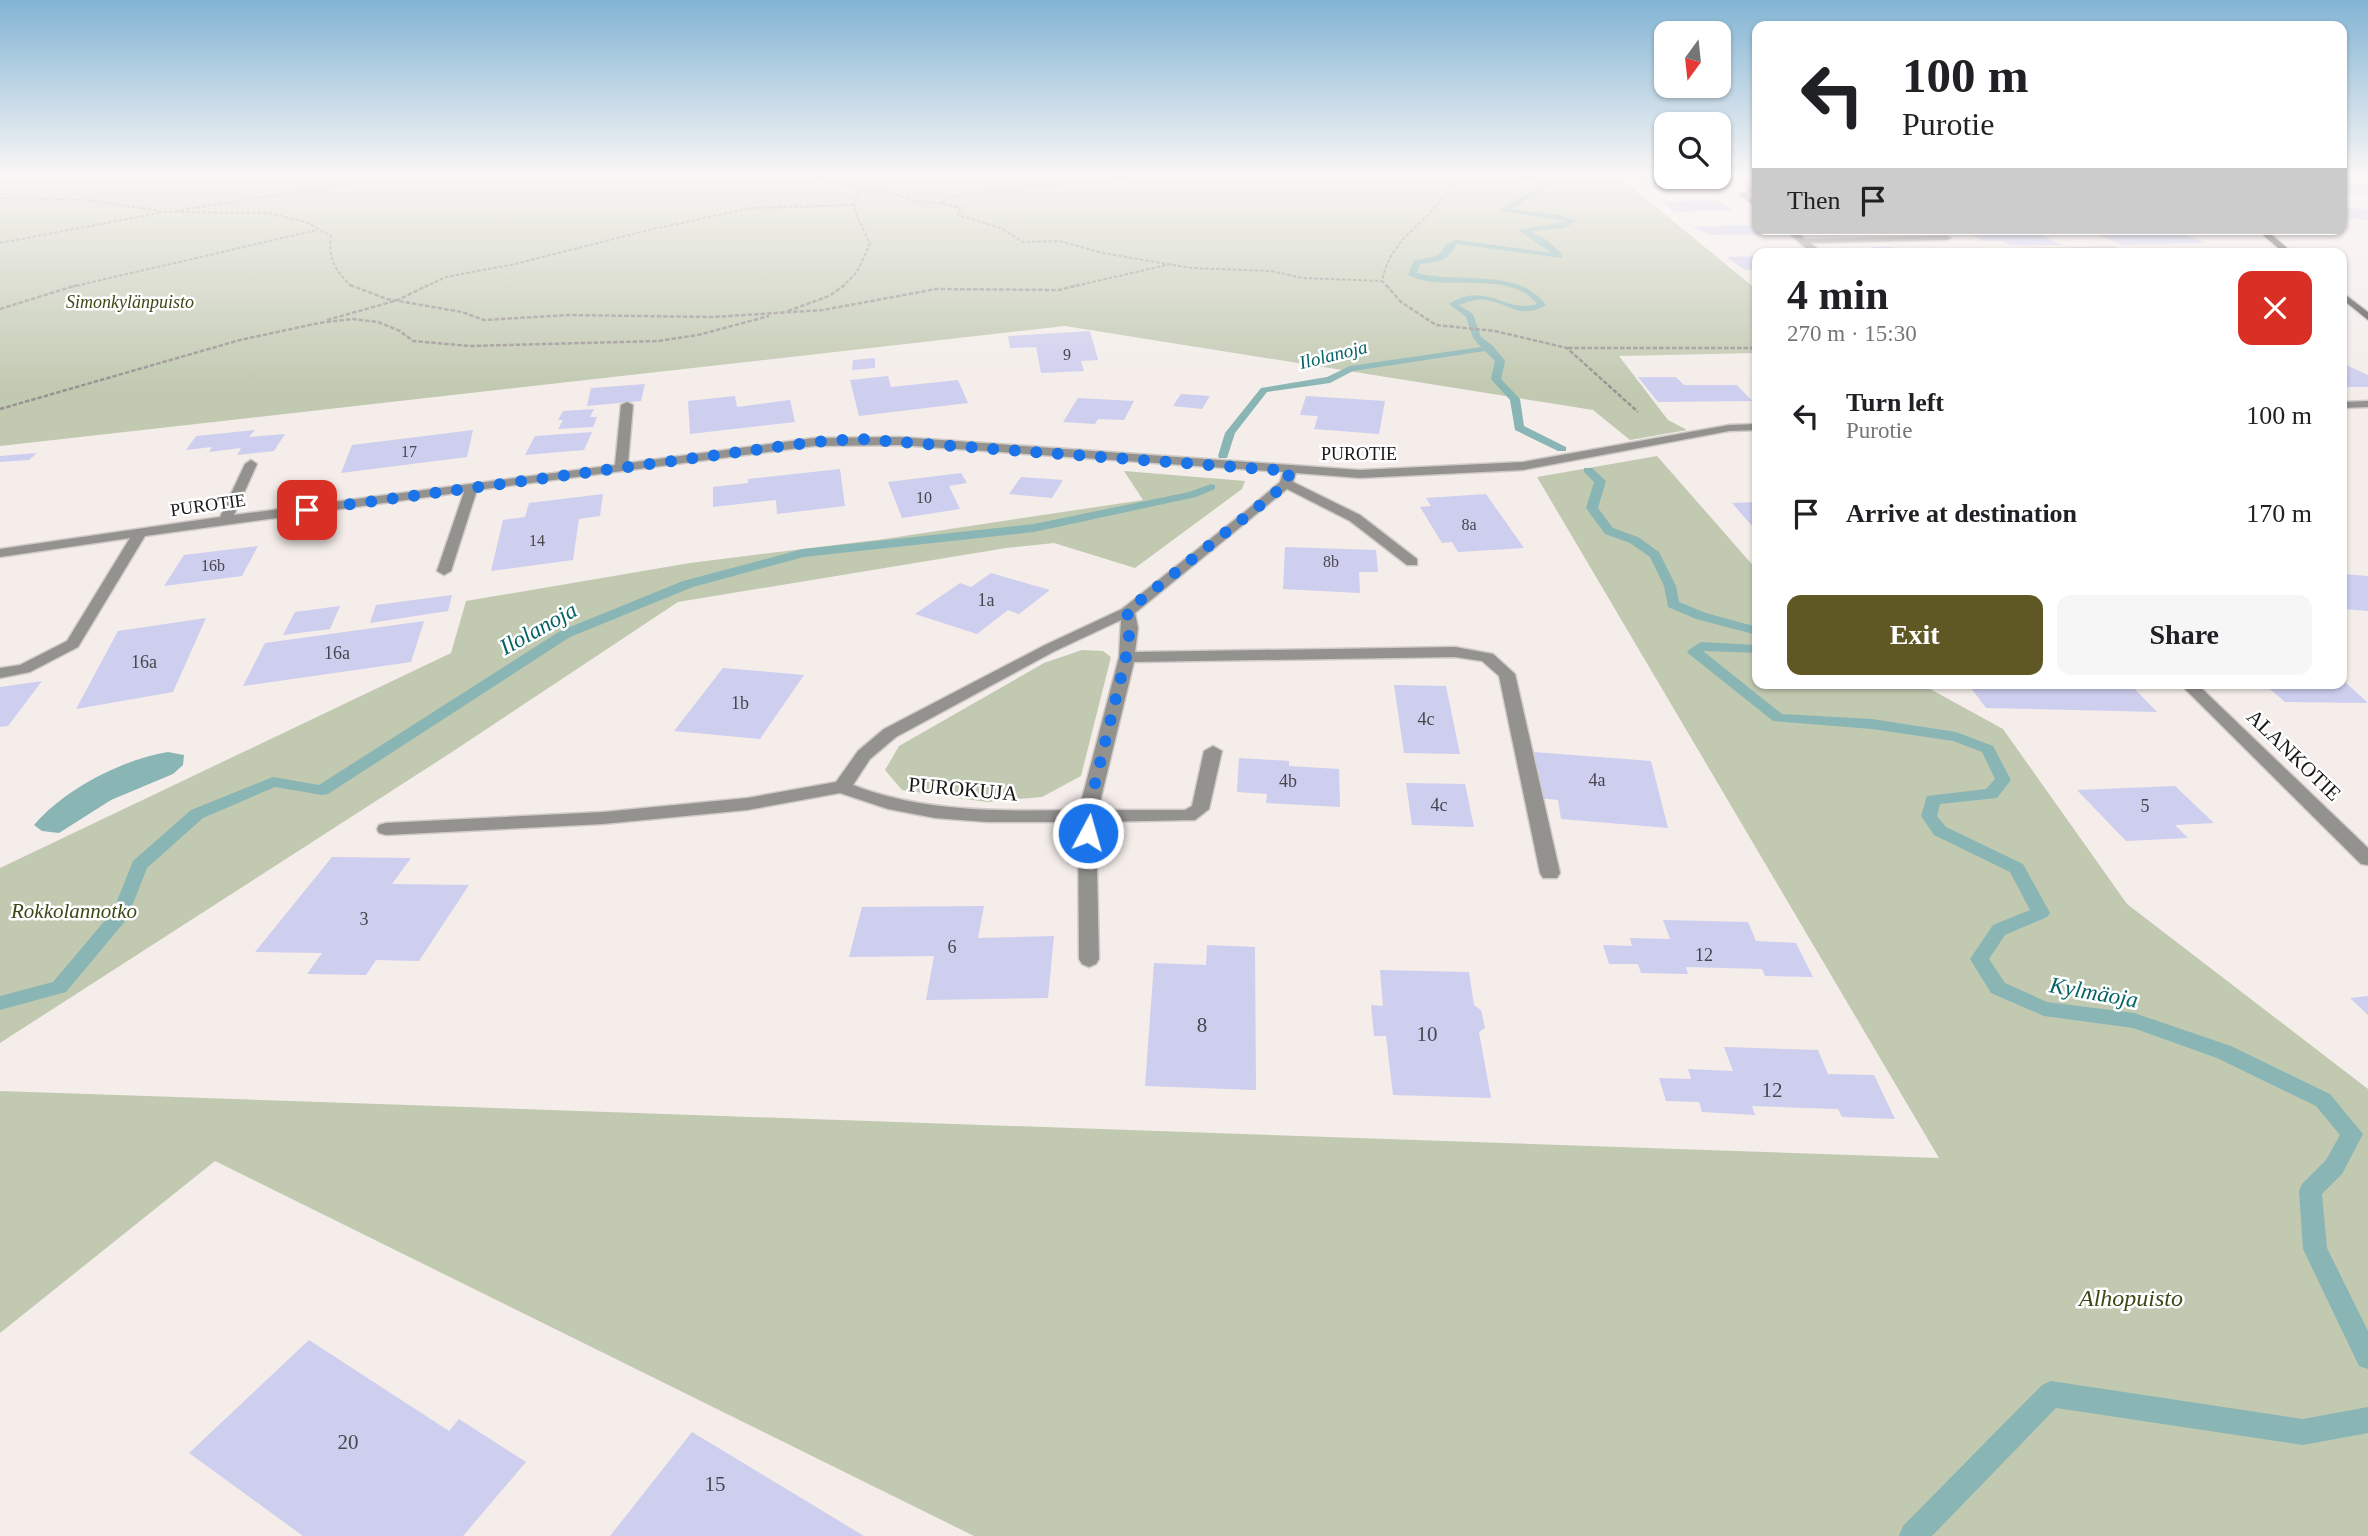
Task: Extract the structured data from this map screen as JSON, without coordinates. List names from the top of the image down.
{
  "streets": {
    "street": ["PUROTIE", "ALANKOTIE", "PUROKUJA"]
  },
  "water": ["Ilolanoja", "Kylmäoja"],
  "parks": ["Simonkylänpuisto", "Rokkolannotko", "Alhopuisto"],
  "house_numbers": [
    "9",
    "17",
    "10",
    "8a",
    "14",
    "8b",
    "16b",
    "1a",
    "16a",
    "16a",
    "1b",
    "4c",
    "4a",
    "4b",
    "4c",
    "5",
    "3",
    "6",
    "12",
    "8",
    "10",
    "12",
    "20",
    "15"
  ],
  "north": "bottom",
  "page": {
    "turn": ["100 m", "Purotie"],
    "then": "Then",
    "heading": ["4 min", "270 m · 15:30"],
    "list": [
      {
        "name": "Turn left",
        "note": "Purotie",
        "value": "100 m"
      },
      {
        "name": "Arrive at destination",
        "value": "170 m"
      }
    ],
    "buttons": ["Exit", "Share"]
  }
}
